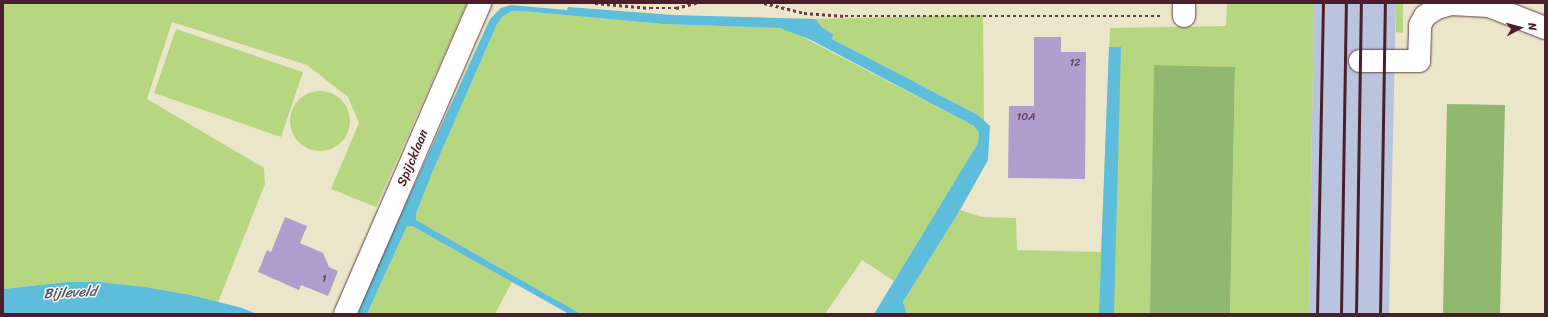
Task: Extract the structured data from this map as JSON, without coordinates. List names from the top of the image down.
{
  "streets": {
    "street": ["Spijcklaan"]
  },
  "water": ["Bijleveld"],
  "house_numbers": ["12", "10A", "1"],
  "north": "right"
}
